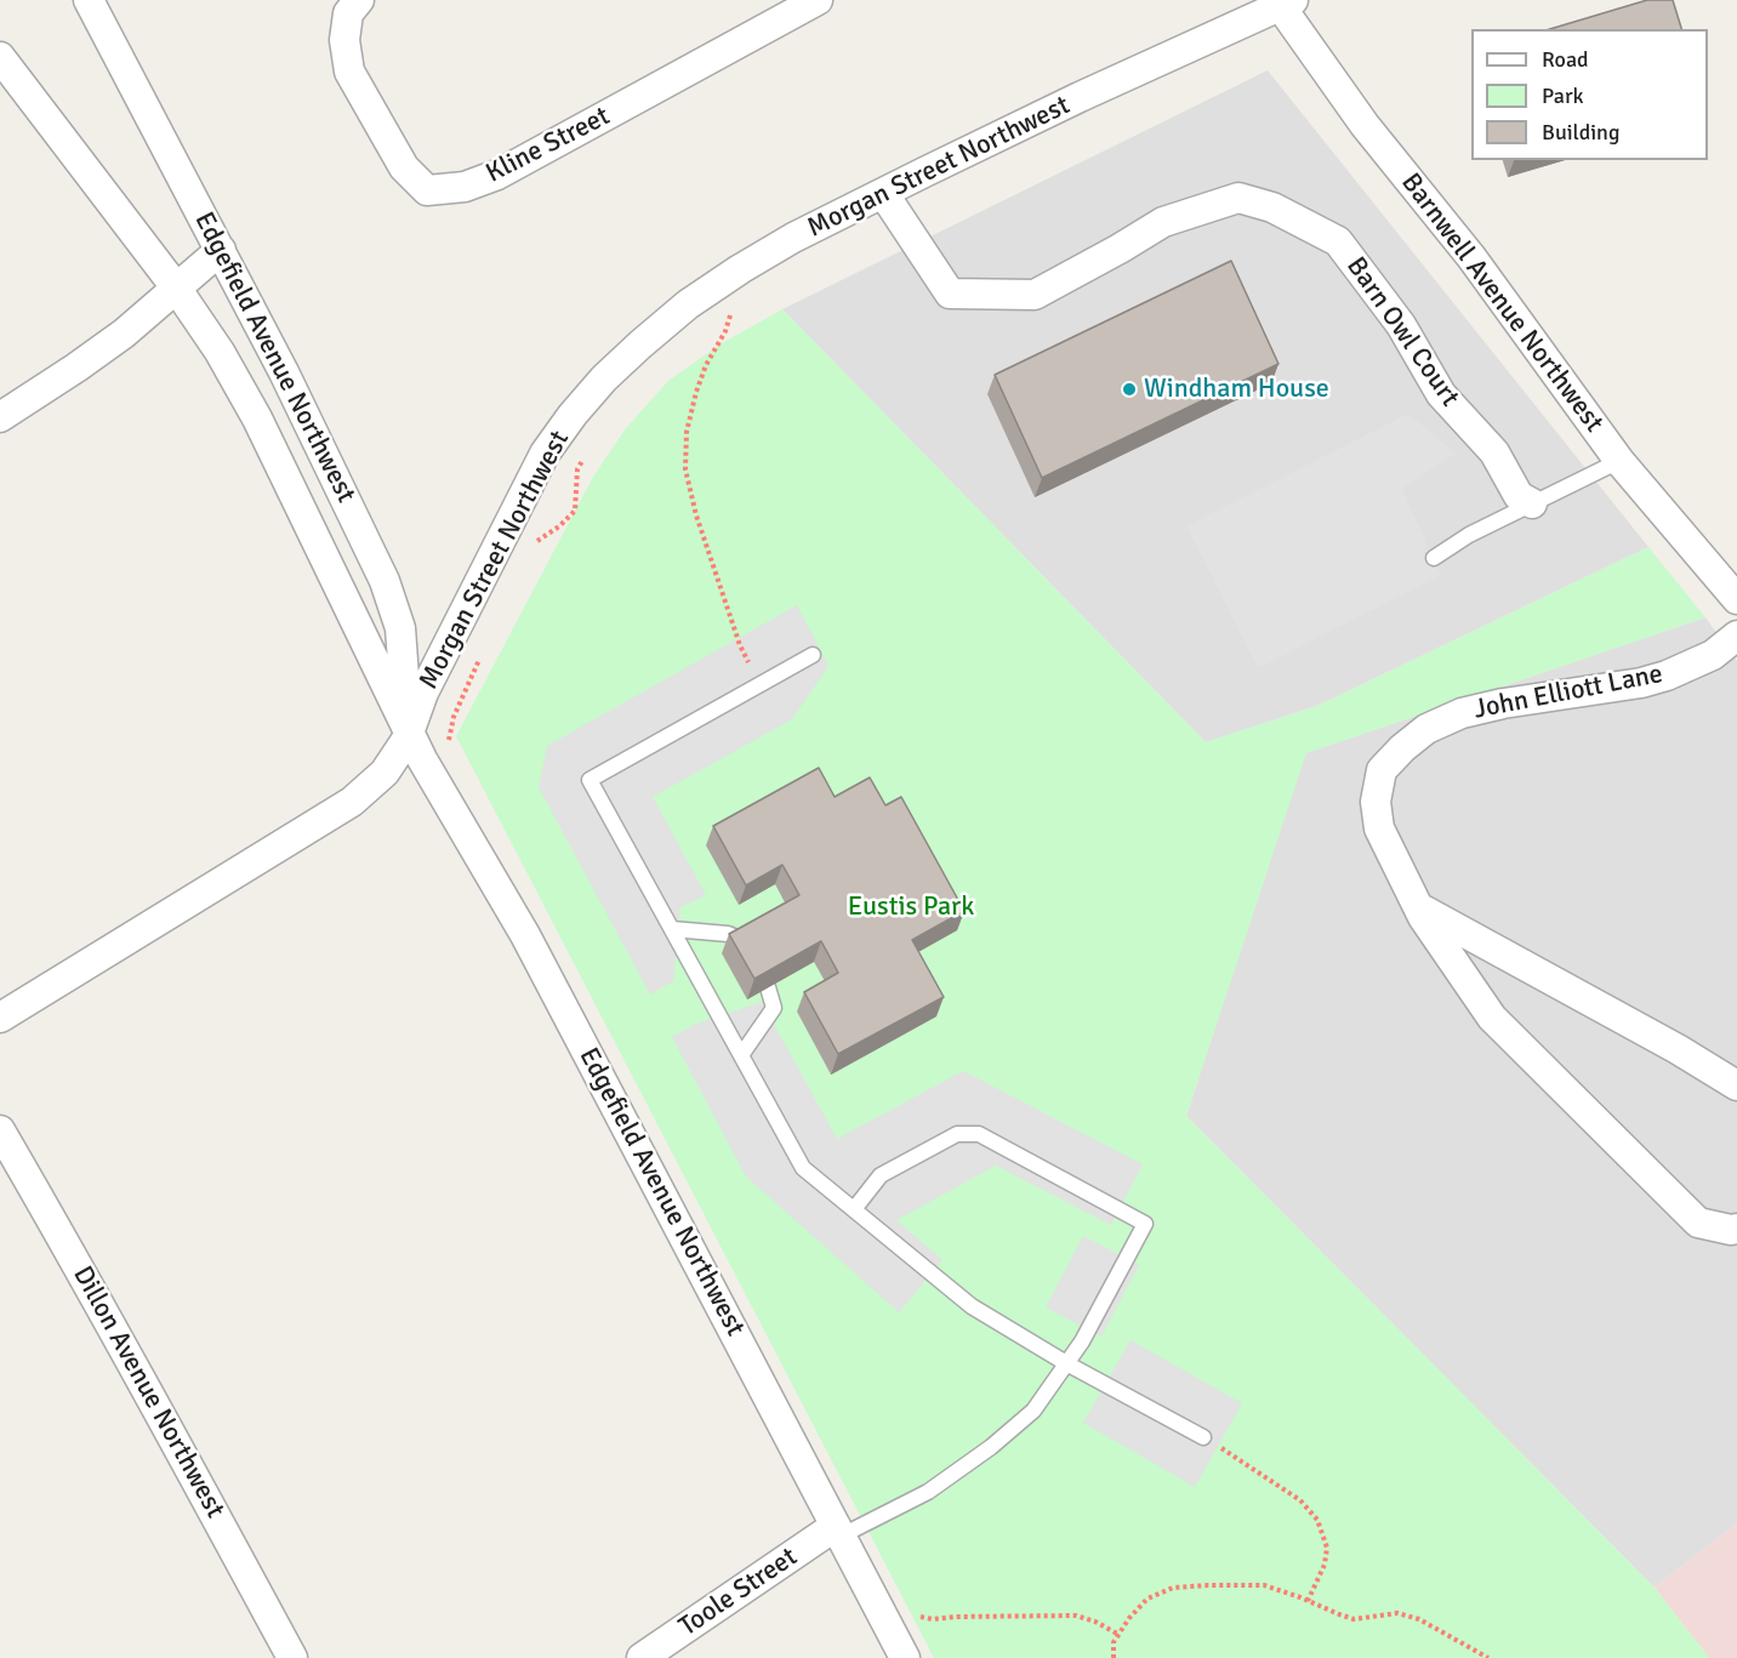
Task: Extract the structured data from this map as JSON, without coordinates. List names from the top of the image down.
{
  "streets": {
    "street": [
      "Kline Street",
      "Morgan Street Northwest",
      "Barnwell Avenue Northwest",
      "Barn Owl Court",
      "Edgefield Avenue Northwest",
      "John Elliott Lane",
      "Dillon Avenue Northwest",
      "Toole Street"
    ]
  },
  "crossings": [
    ["Morgan Street Northwest", "Barnwell Avenue Northwest"],
    ["Morgan Street Northwest", "Barn Owl Court"],
    ["Morgan Street Northwest", "Edgefield Avenue Northwest"],
    ["Edgefield Avenue Northwest", "Toole Street"]
  ],
  "parks": ["Eustis Park"],
  "places": ["Windham House"],
  "legend": ["Road", "Park", "Building"]
}
